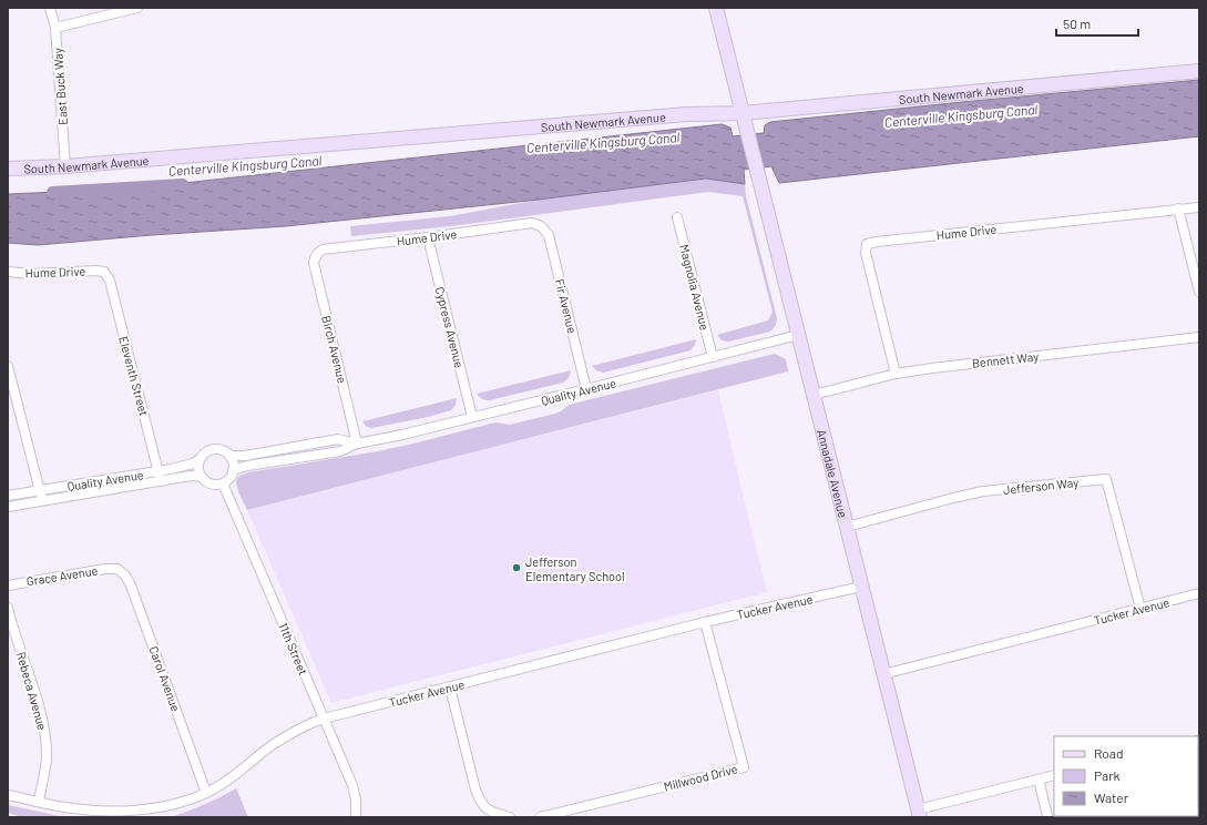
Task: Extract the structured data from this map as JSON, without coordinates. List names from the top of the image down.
{
  "streets": {
    "street": [
      "East Buck Way",
      "South Newmark Avenue",
      "Hume Drive",
      "Magnolia Avenue",
      "Fir Avenue",
      "Cypress Avenue",
      "Birch Avenue",
      "Bennett Way",
      "Eleventh Street",
      "Quality Avenue",
      "Annadale Avenue",
      "Jefferson Way",
      "Grace Avenue",
      "Tucker Avenue",
      "11th Street",
      "Carol Avenue",
      "Rebeca Avenue",
      "Millwood Drive"
    ]
  },
  "crossings": [
    ["East Buck Way", "South Newmark Avenue"],
    ["South Newmark Avenue", "Annadale Avenue"],
    ["Hume Drive", "Fir Avenue"],
    ["Hume Drive", "Cypress Avenue"],
    ["Hume Drive", "Birch Avenue"],
    ["Hume Drive", "Bennett Way"],
    ["Hume Drive", "Eleventh Street"],
    ["Magnolia Avenue", "Quality Avenue"],
    ["Fir Avenue", "Quality Avenue"],
    ["Cypress Avenue", "Quality Avenue"],
    ["Birch Avenue", "Quality Avenue"],
    ["Bennett Way", "Annadale Avenue"],
    ["Eleventh Street", "Quality Avenue"],
    ["Quality Avenue", "Annadale Avenue"],
    ["Quality Avenue", "11th Street"],
    ["Annadale Avenue", "Jefferson Way"],
    ["Annadale Avenue", "Tucker Avenue"],
    ["Jefferson Way", "Tucker Avenue"],
    ["Grace Avenue", "Carol Avenue"],
    ["Tucker Avenue", "11th Street"],
    ["Tucker Avenue", "Carol Avenue"],
    ["Tucker Avenue", "Rebeca Avenue"],
    ["Tucker Avenue", "Millwood Drive"]
  ],
  "water": ["Centerville Kingsburg Canal"],
  "places": ["Jefferson Elementary School"],
  "legend": ["Road", "Park", "Water"],
  "scale_bar": "50 m"
}
